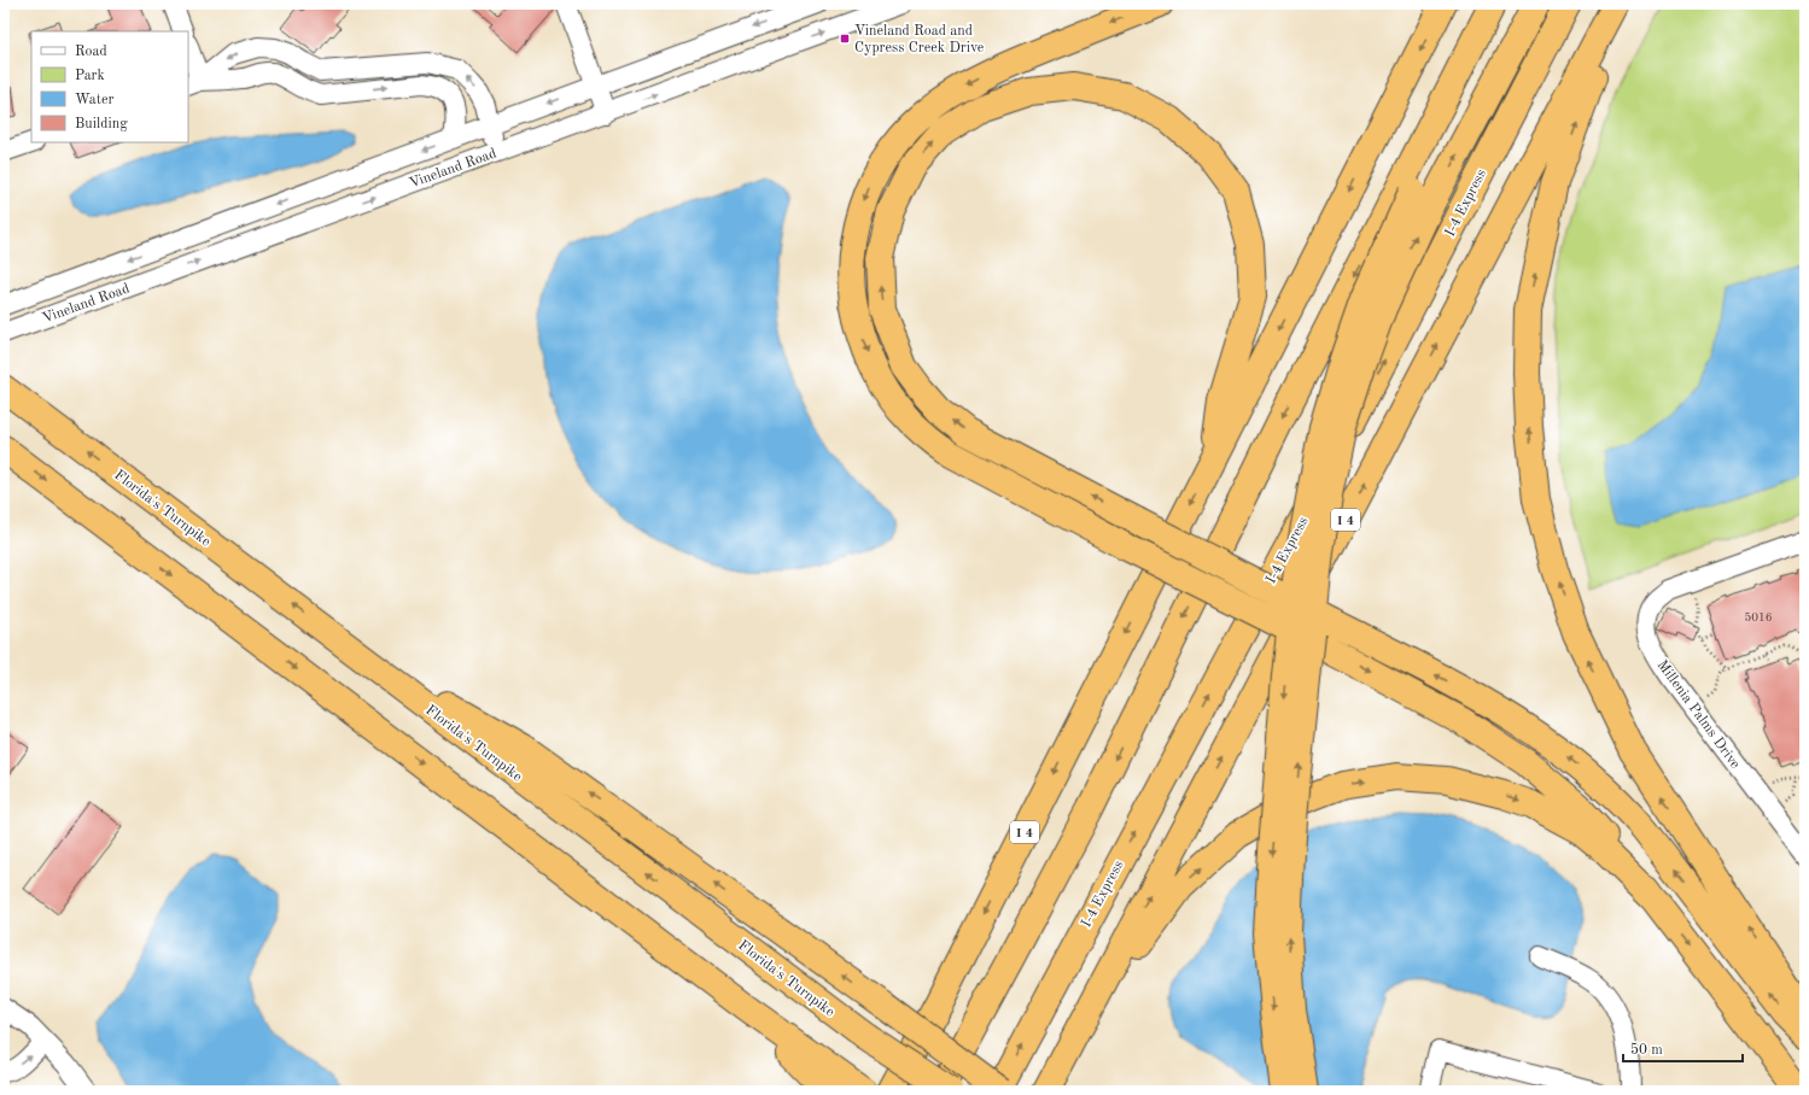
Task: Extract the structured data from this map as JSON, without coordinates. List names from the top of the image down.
{
  "streets": {
    "highway": ["I-4 Express", "Florida's Turnpike", "I 4"],
    "street": ["Vineland Road", "Millenia Palms Drive"]
  },
  "places": {
    "transit": ["Vineland Road and Cypress Creek Drive"]
  },
  "house_numbers": ["5016"],
  "legend": [
    "Road",
    "Park",
    "Water",
    "Building"
  ],
  "scale_bar": "50 m"
}
